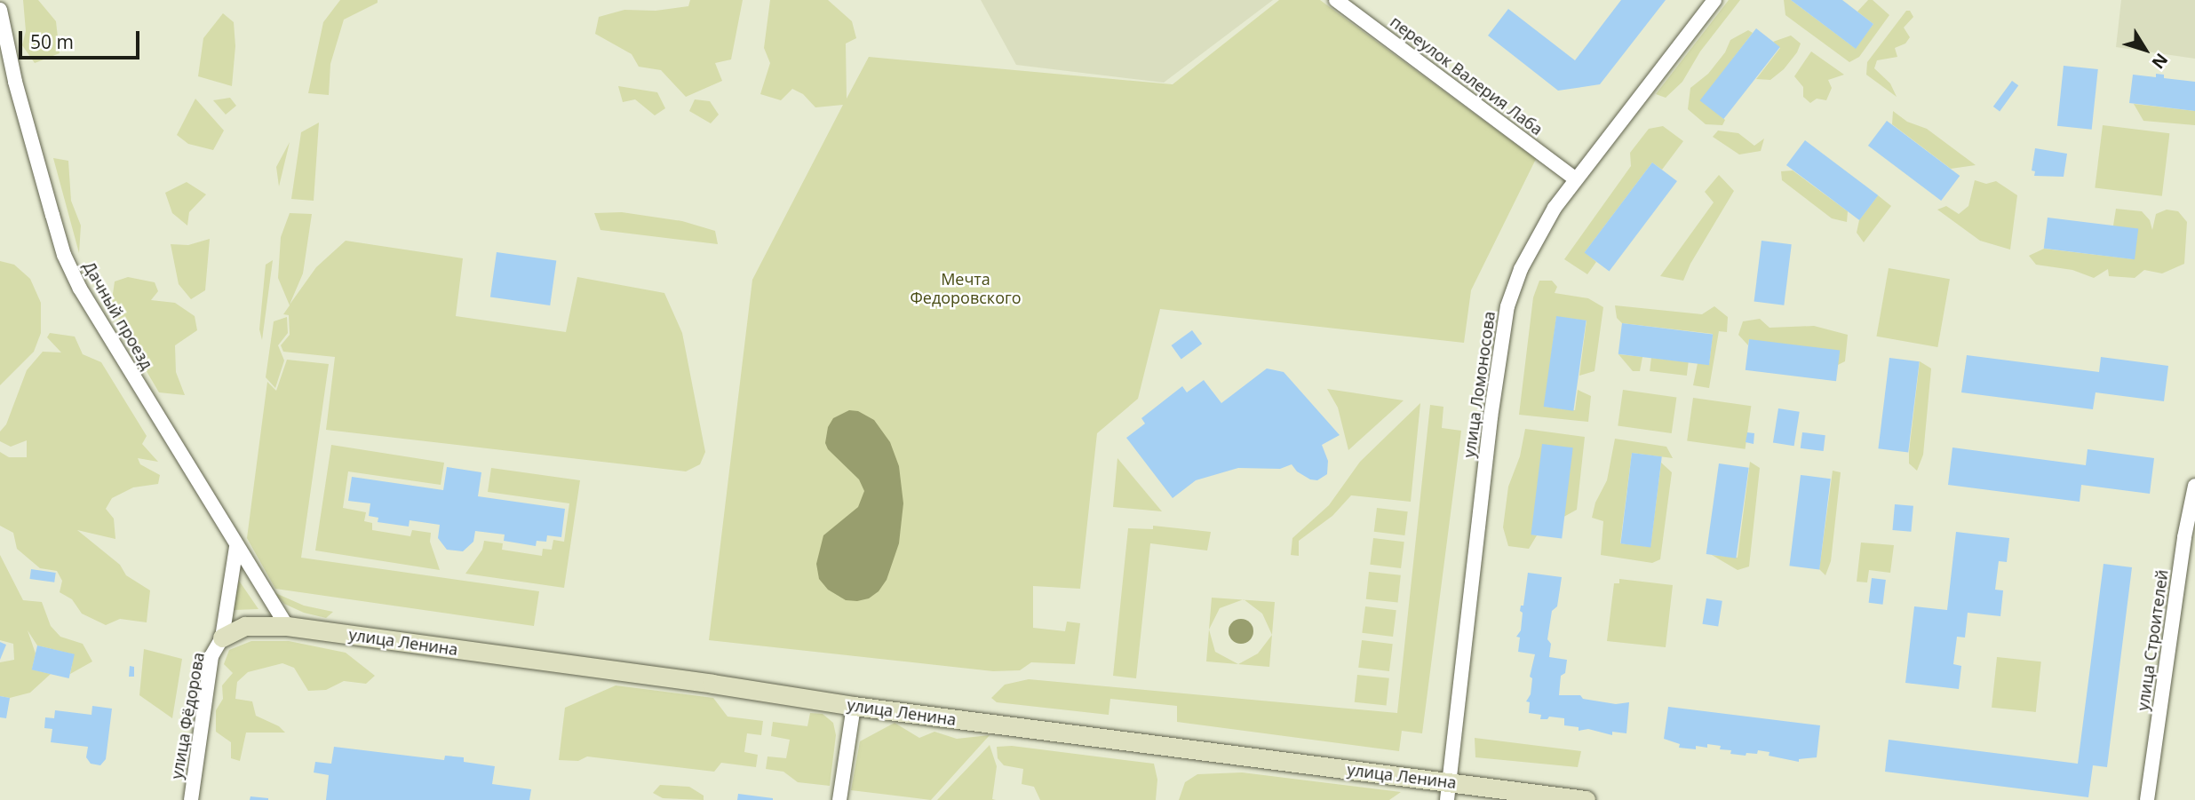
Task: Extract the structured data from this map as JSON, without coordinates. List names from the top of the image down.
{
  "streets": {
    "street": [
      "переулок Валерия Лаба",
      "Дачный проезд",
      "улица Ломоносова",
      "улица Строителей",
      "улица Ленина",
      "улица Фёдорова"
    ]
  },
  "crossings": [
    ["переулок Валерия Лаба", "улица Ломоносова"],
    ["Дачный проезд", "улица Ленина"],
    ["Дачный проезд", "улица Фёдорова"],
    ["улица Ломоносова", "улица Ленина"],
    ["улица Ленина", "улица Фёдорова"]
  ],
  "parks": ["Мечта Федоровского"],
  "scale_bar": "50 m",
  "north": "bottom right"
}
